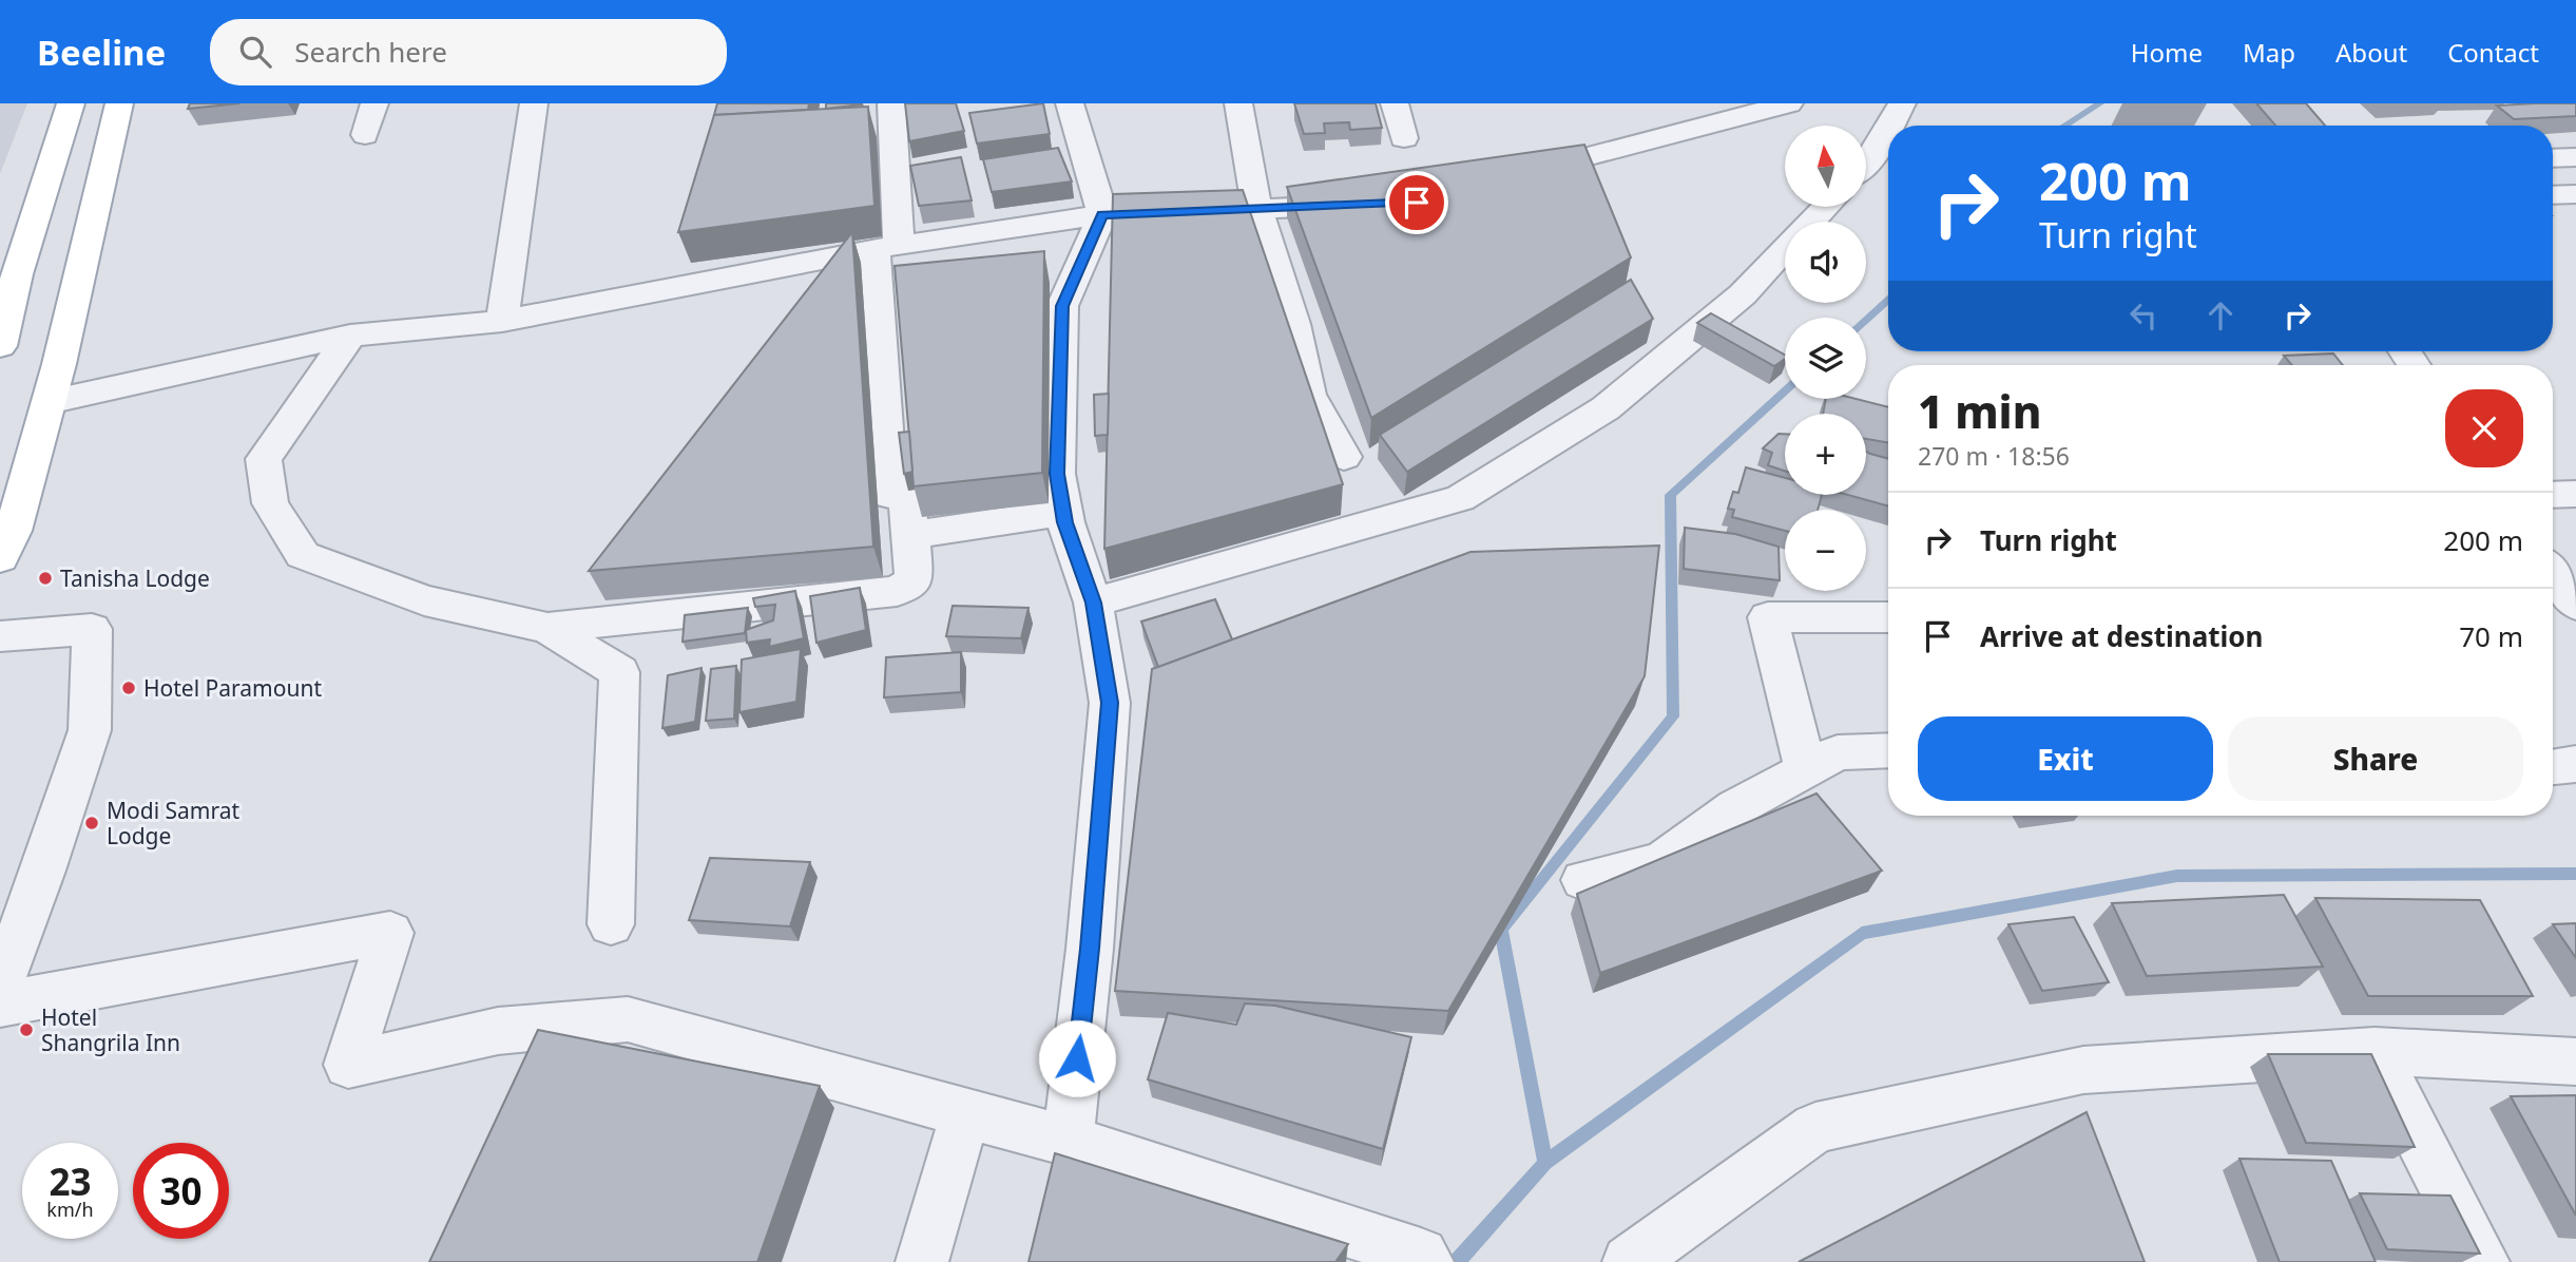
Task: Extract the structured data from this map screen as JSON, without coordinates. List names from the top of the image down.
{
  "places": [
    "Tanisha Lodge",
    "Hotel Paramount",
    "Modi Samrat Lodge",
    "Hotel Shangrila Inn"
  ],
  "north": "top",
  "page": {
    "header": "Beeline",
    "search": "Search here",
    "nav": [
      "Home",
      "Map",
      "About",
      "Contact"
    ],
    "map_buttons": ["+", "−"],
    "turn": ["200 m", "Turn right"],
    "heading": ["1 min", "270 m · 18:56"],
    "list": [
      {
        "name": "Turn right",
        "value": "200 m"
      },
      {
        "name": "Arrive at destination",
        "value": "70 m"
      }
    ],
    "buttons": ["Exit", "Share"],
    "speed": "23 km/h",
    "limit": "30"
  }
}
